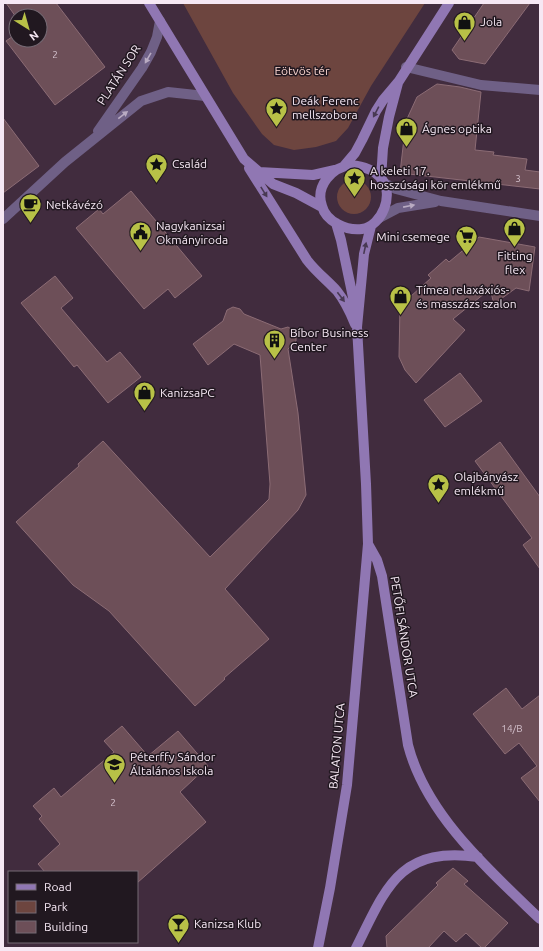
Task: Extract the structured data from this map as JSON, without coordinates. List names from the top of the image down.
{
  "streets": {
    "street": ["PLATÁN SOR", "PETŐFI SÁNDOR UTCA", "BALATON UTCA"]
  },
  "crossings": [
    ["PETŐFI SÁNDOR UTCA", "BALATON UTCA"]
  ],
  "parks": ["Eötvös tér"],
  "places": {
    "shop": [
      "Jola",
      "Ágnes optika",
      "Fitting flex",
      "Tímea relaxáxiós- és masszázs szalon",
      "KanizsaPC"
    ],
    "place": [
      "Deák Ferenc mellszobora",
      "Család",
      "A keleti 17. hosszúsági kör emlékmű",
      "Olajbányász emlékmű"
    ],
    "cafe": ["Netkávézó"],
    "public building": ["Nagykanizsai Okmányiroda"],
    "supermarket": ["Mini csemege"],
    "building": ["Bíbor Business Center"],
    "school or university": ["Péterffy Sándor Általános Iskola"],
    "bar": ["Kanizsa Klub"]
  },
  "house_numbers": [
    "2",
    "3",
    "14/B",
    "2"
  ],
  "legend": ["Road", "Park", "Building"],
  "north": "bottom right"
}
